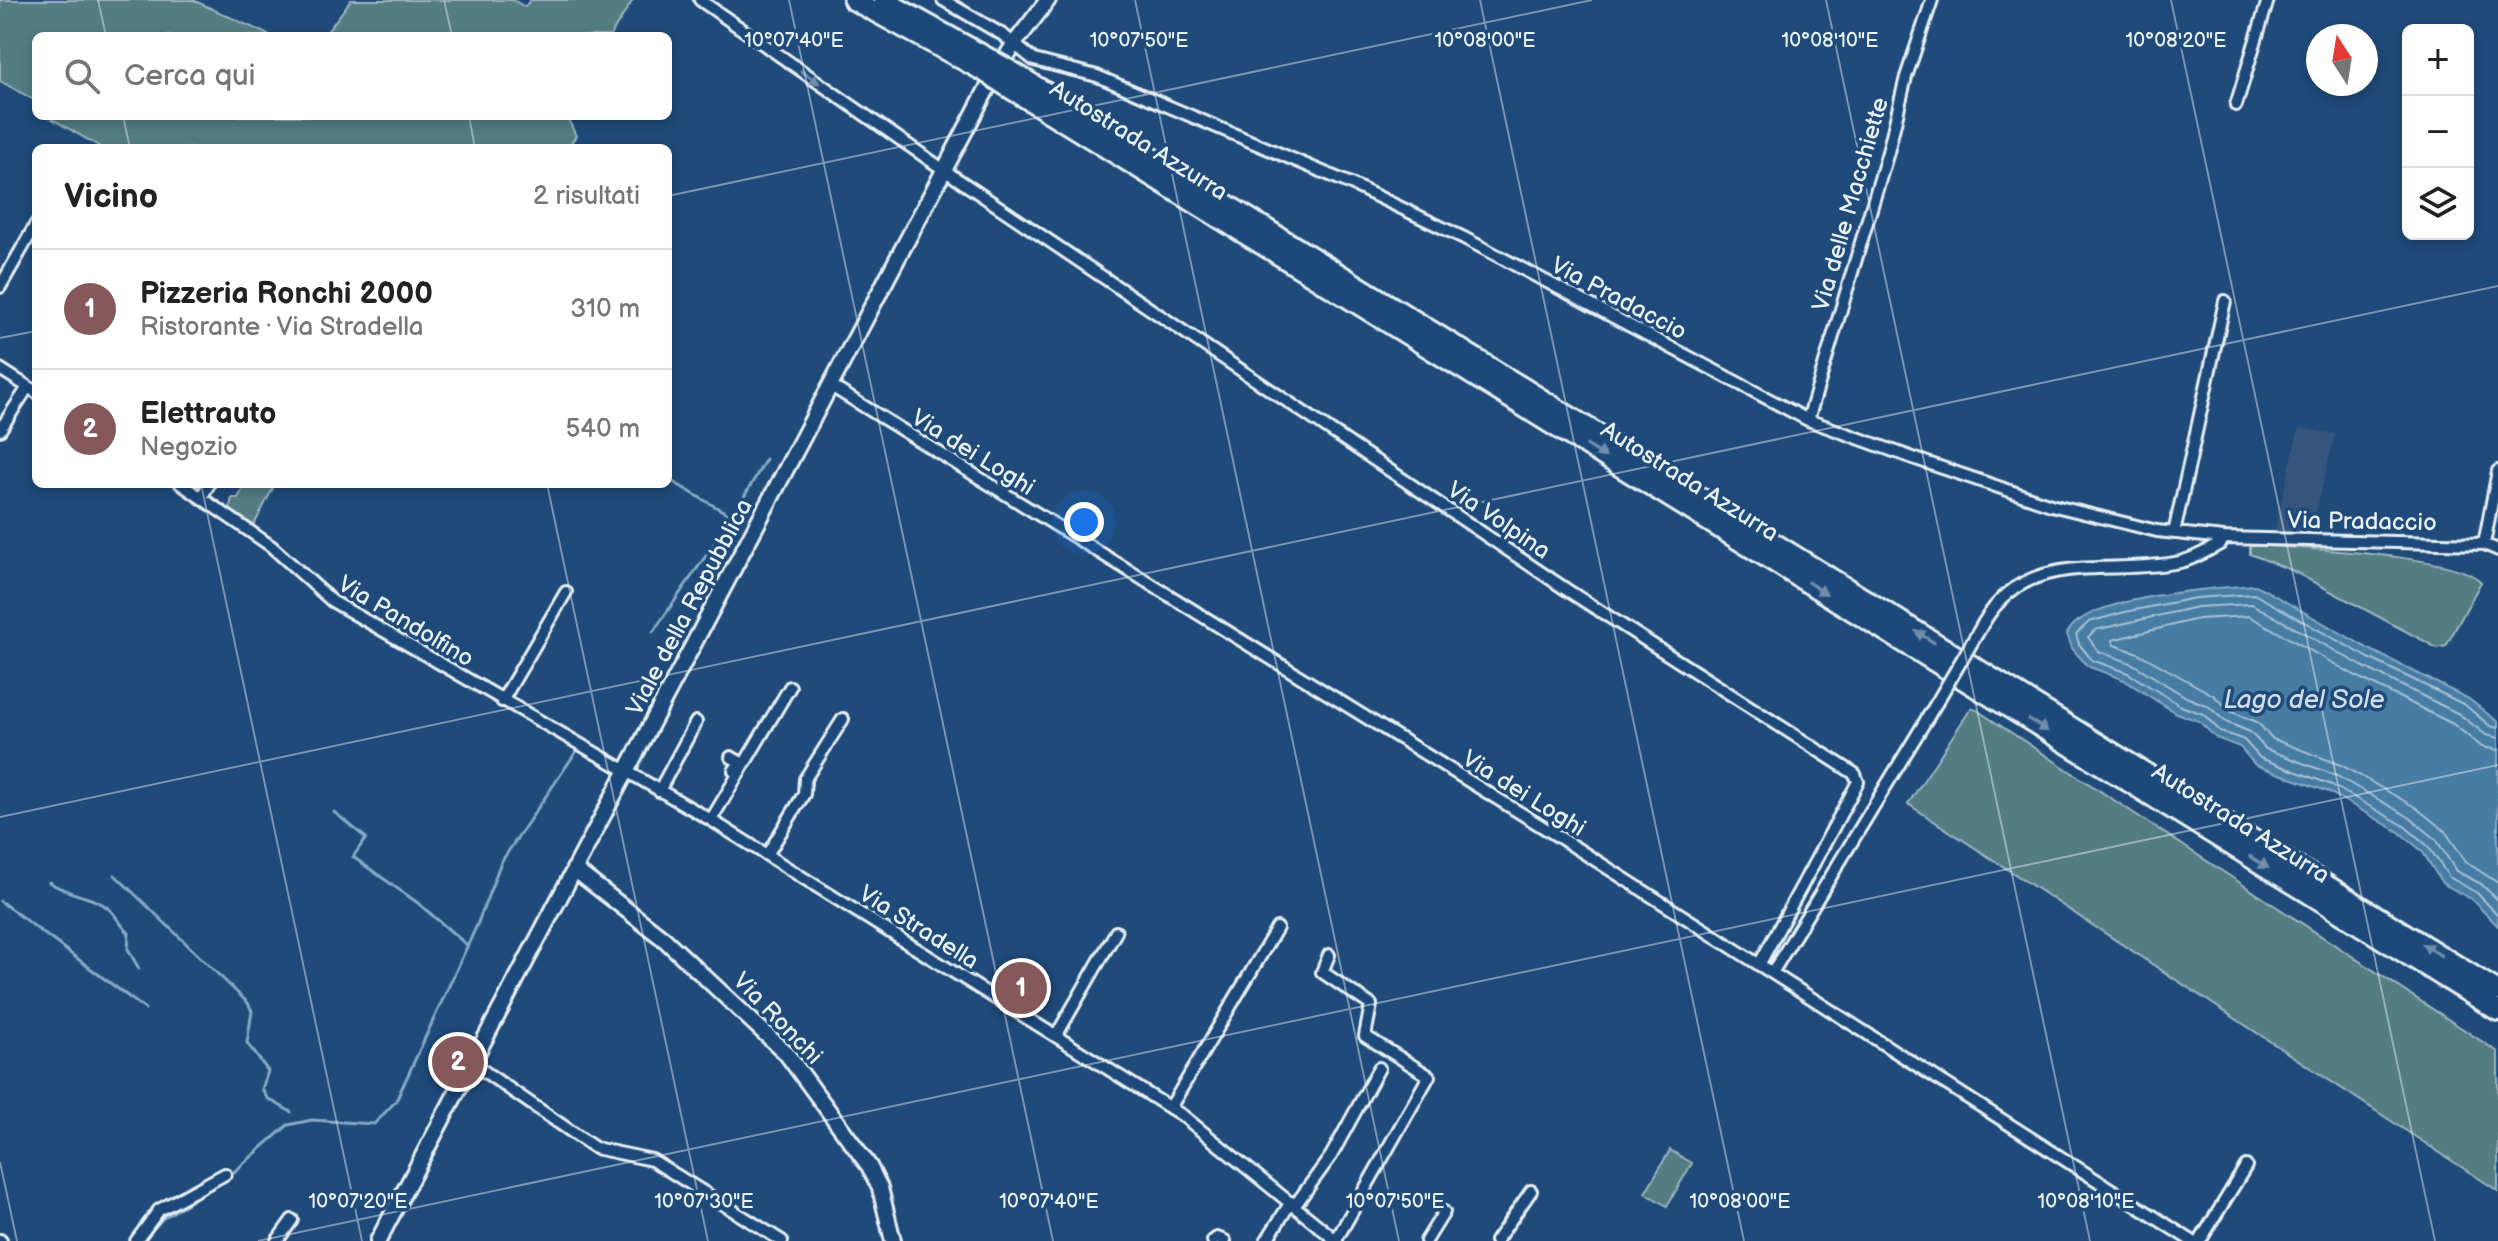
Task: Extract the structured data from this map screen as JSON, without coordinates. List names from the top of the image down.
{
  "streets": {
    "highway": ["Autostrada Azzurra"],
    "main road": ["Viale della Repubblica", "Via Ronchi"],
    "street": [
      "Via delle Macchiette",
      "Via Pradaccio",
      "Via dei Loghi",
      "Via Volpina",
      "Via Pandolfino",
      "Via Stradella"
    ]
  },
  "crossings": [
    ["Via delle Macchiette", "Via Pradaccio"],
    ["Via Pradaccio", "Viale della Repubblica"],
    ["Via dei Loghi", "Via Volpina"],
    ["Via dei Loghi", "Viale della Repubblica"],
    ["Via Volpina", "Viale della Repubblica"],
    ["Viale della Repubblica", "Via Pandolfino"],
    ["Viale della Repubblica", "Via Stradella"],
    ["Viale della Repubblica", "Via Ronchi"],
    ["Via Pandolfino", "Via Stradella"]
  ],
  "water": ["Lago del Sole"],
  "north": "top",
  "page": {
    "map_buttons": ["+", "−"],
    "search": "Cerca qui",
    "heading": ["Vicino", "2 risultati"],
    "list": [
      {
        "mark": "1",
        "name": "Pizzeria Ronchi 2000",
        "note": "Ristorante · Via Stradella",
        "value": "310 m"
      },
      {
        "mark": "2",
        "name": "Elettrauto",
        "note": "Negozio",
        "value": "540 m"
      }
    ],
    "pins": ["1", "2"]
  },
  "coordinates": [
    "10°07'40\"E",
    "10°07'50\"E",
    "10°08'00\"E",
    "10°08'10\"E",
    "10°08'20\"E",
    "10°07'20\"E",
    "10°07'30\"E"
  ]
}
